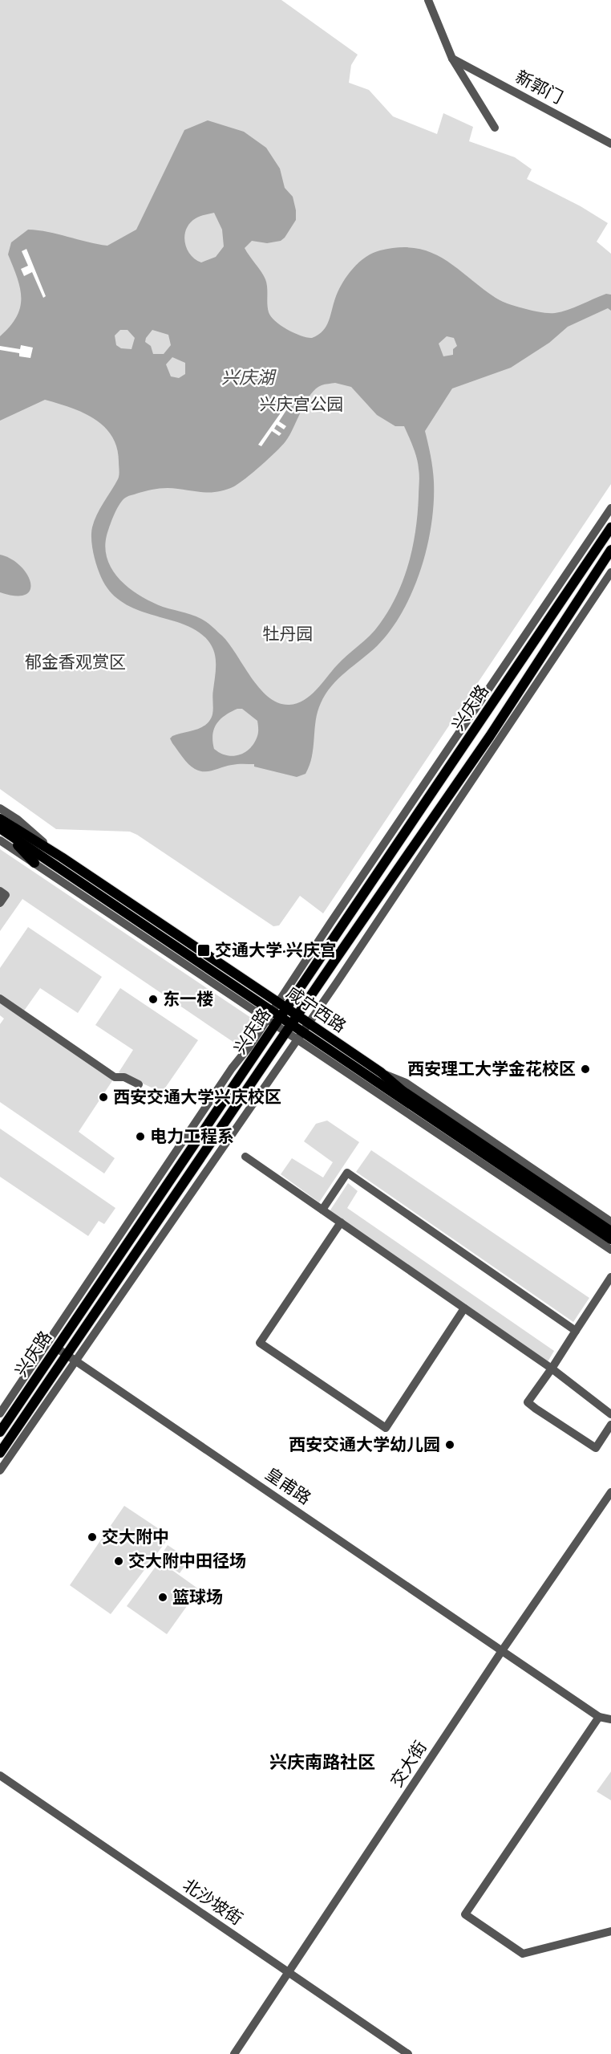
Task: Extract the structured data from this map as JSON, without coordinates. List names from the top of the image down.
{
  "streets": {
    "main road": ["兴庆路", "咸宁西路"],
    "street": [
      "新郭门",
      "皇甫路",
      "交大街",
      "北沙坡街"
    ]
  },
  "crossings": [
    ["兴庆路", "咸宁西路"],
    ["兴庆路", "皇甫路"],
    ["皇甫路", "交大街"],
    ["交大街", "北沙坡街"]
  ],
  "districts": ["兴庆南路社区"],
  "water": ["兴庆湖"],
  "parks": ["兴庆宫公园", "牡丹园", "郁金香观赏区"],
  "places": {
    "transit": ["交通大学·兴庆宫"],
    "other": [
      "东一楼",
      "西安理工大学金花校区",
      "西安交通大学兴庆校区",
      "电力工程系",
      "西安交通大学幼儿园",
      "交大附中",
      "交大附中田径场",
      "篮球场"
    ]
  }
}
